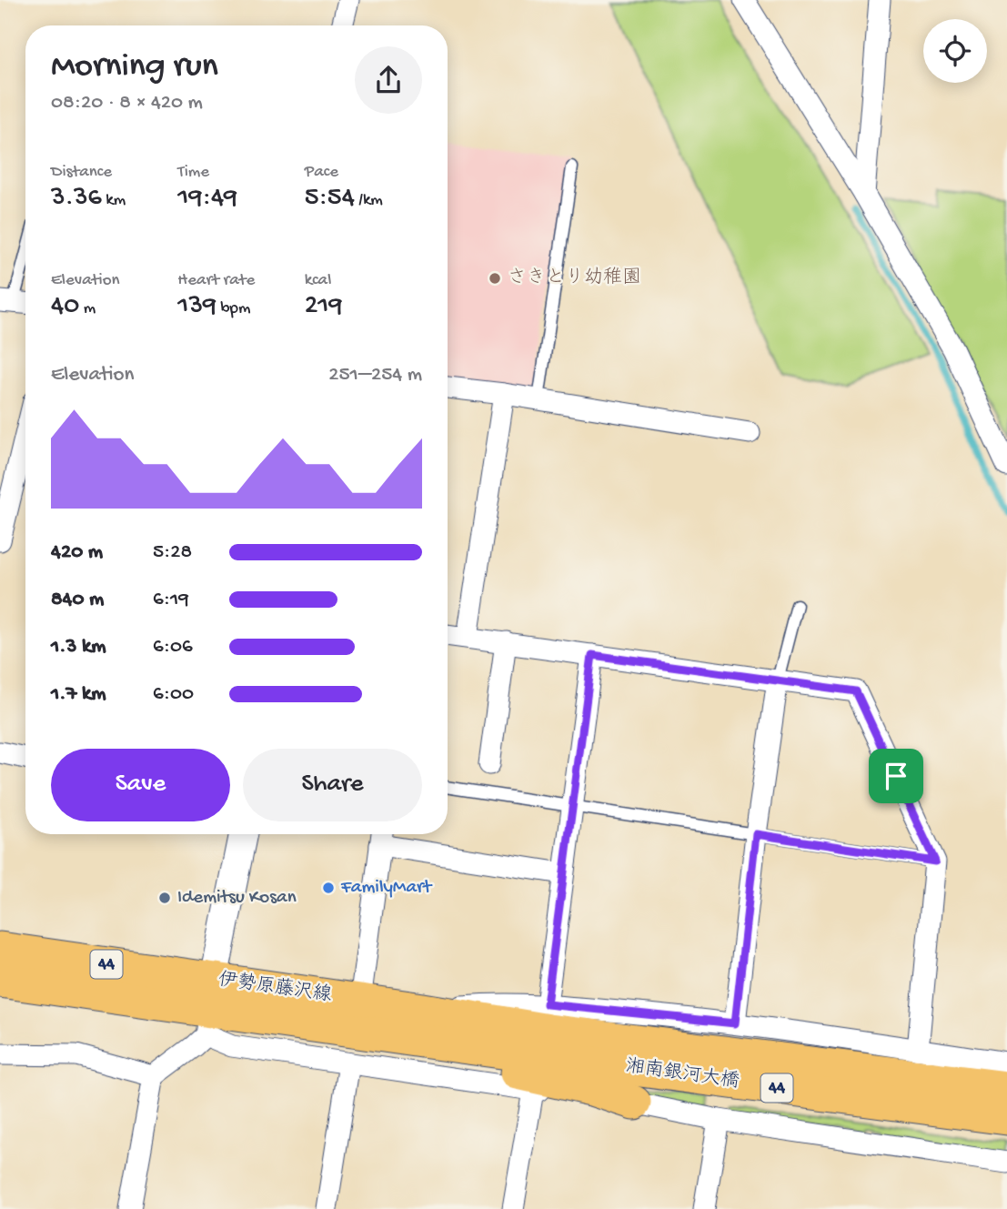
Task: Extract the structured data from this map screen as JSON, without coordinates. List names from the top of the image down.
{
  "streets": {
    "main road": ["44", "伊勢原藤沢線", "湘南銀河大橋"]
  },
  "crossings": [
    ["伊勢原藤沢線", "湘南銀河大橋"]
  ],
  "places": ["さきとり幼稚園", "FamilyMart", "Idemitsu Kosan"],
  "page": {
    "heading": ["Morning run", "08:20 · 8 × 420 m"],
    "stats": [
      ["Distance", "3.36 km"],
      ["Time", "19:49"],
      ["Pace", "5:54 /km"],
      ["Elevation", "40 m"],
      ["Heart rate", "139 bpm"],
      ["kcal", "219"]
    ],
    "chart": ["Elevation", "251–254 m"],
    "list": [
      {
        "name": "420 m",
        "note": "5:28"
      },
      {
        "name": "840 m",
        "note": "6:19"
      },
      {
        "name": "1.3 km",
        "note": "6:06"
      },
      {
        "name": "1.7 km",
        "note": "6:00"
      }
    ],
    "buttons": ["Save", "Share"]
  }
}
